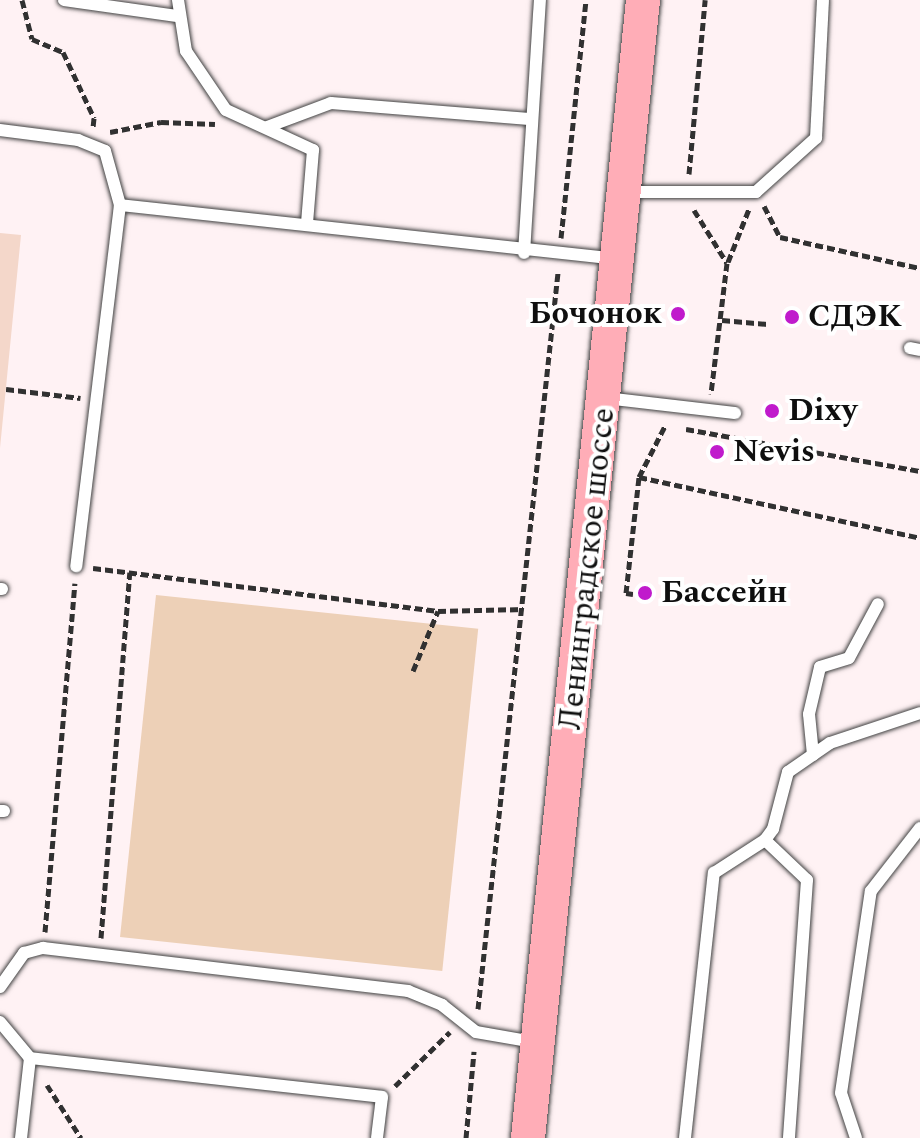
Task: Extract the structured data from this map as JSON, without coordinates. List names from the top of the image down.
{
  "streets": {
    "main road": ["Ленинградское шоссе"]
  },
  "places": [
    "Бочонок",
    "СДЭК",
    "Dixy",
    "Nevis",
    "Бассейн"
  ]
}
